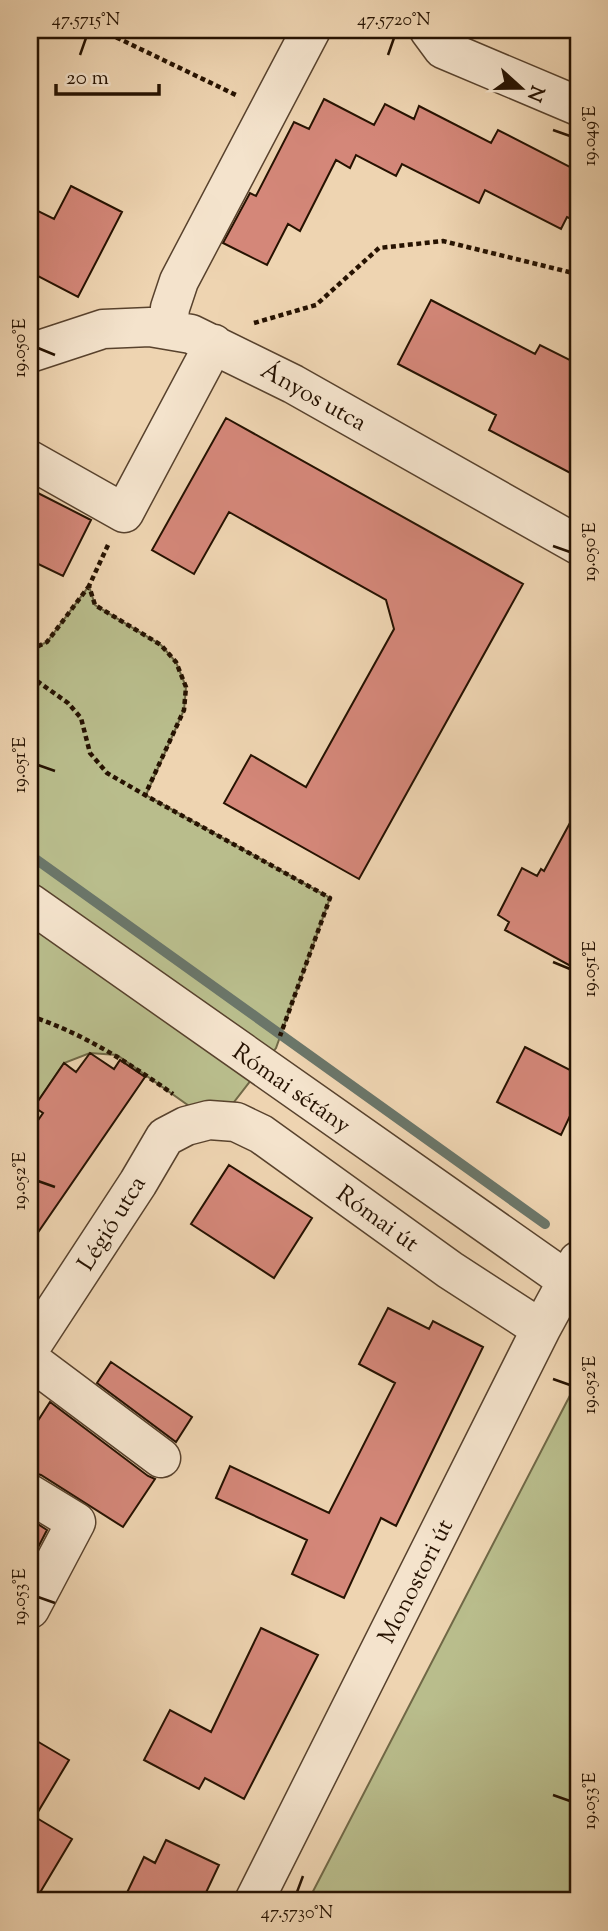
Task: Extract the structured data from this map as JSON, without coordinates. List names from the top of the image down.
{
  "streets": {
    "street": [
      "Ányos utca",
      "Római sétány",
      "Római út",
      "Légió utca",
      "Monostori út"
    ]
  },
  "crossings": [
    ["Római sétány", "Monostori út"],
    ["Római út", "Légió utca"],
    ["Római út", "Monostori út"]
  ],
  "scale_bar": "20 m",
  "north": "right",
  "coordinates": [
    "47.5715°N",
    "47.5720°N",
    "19.049°E",
    "19.050°E",
    "19.051°E",
    "19.052°E",
    "19.053°E",
    "47.5730°N"
  ]
}
